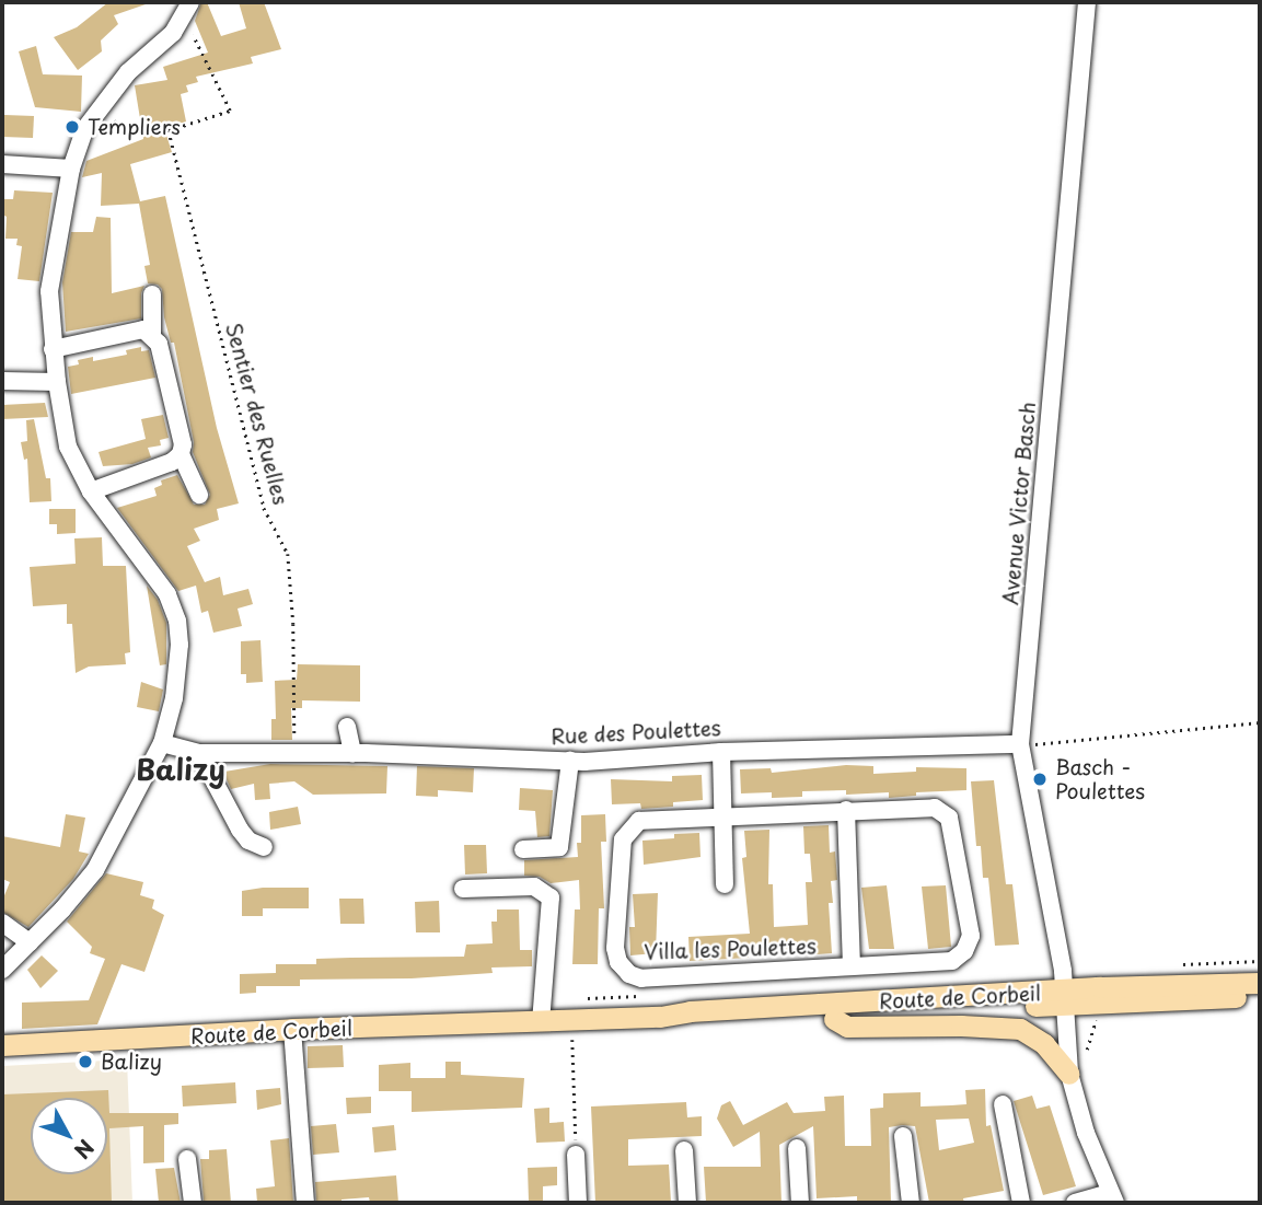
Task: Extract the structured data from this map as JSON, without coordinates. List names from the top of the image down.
{
  "streets": {
    "main road": ["Route de Corbeil"],
    "street": ["Avenue Victor Basch", "Rue des Poulettes", "Villa les Poulettes"],
    "path": ["Sentier des Ruelles"]
  },
  "crossings": [
    ["Sentier des Ruelles", "Rue des Poulettes"],
    ["Avenue Victor Basch", "Rue des Poulettes"],
    ["Avenue Victor Basch", "Route de Corbeil"]
  ],
  "districts": ["Balizy"],
  "places": ["Templiers", "Basch - Poulettes", "Balizy"],
  "north": "bottom right"
}
